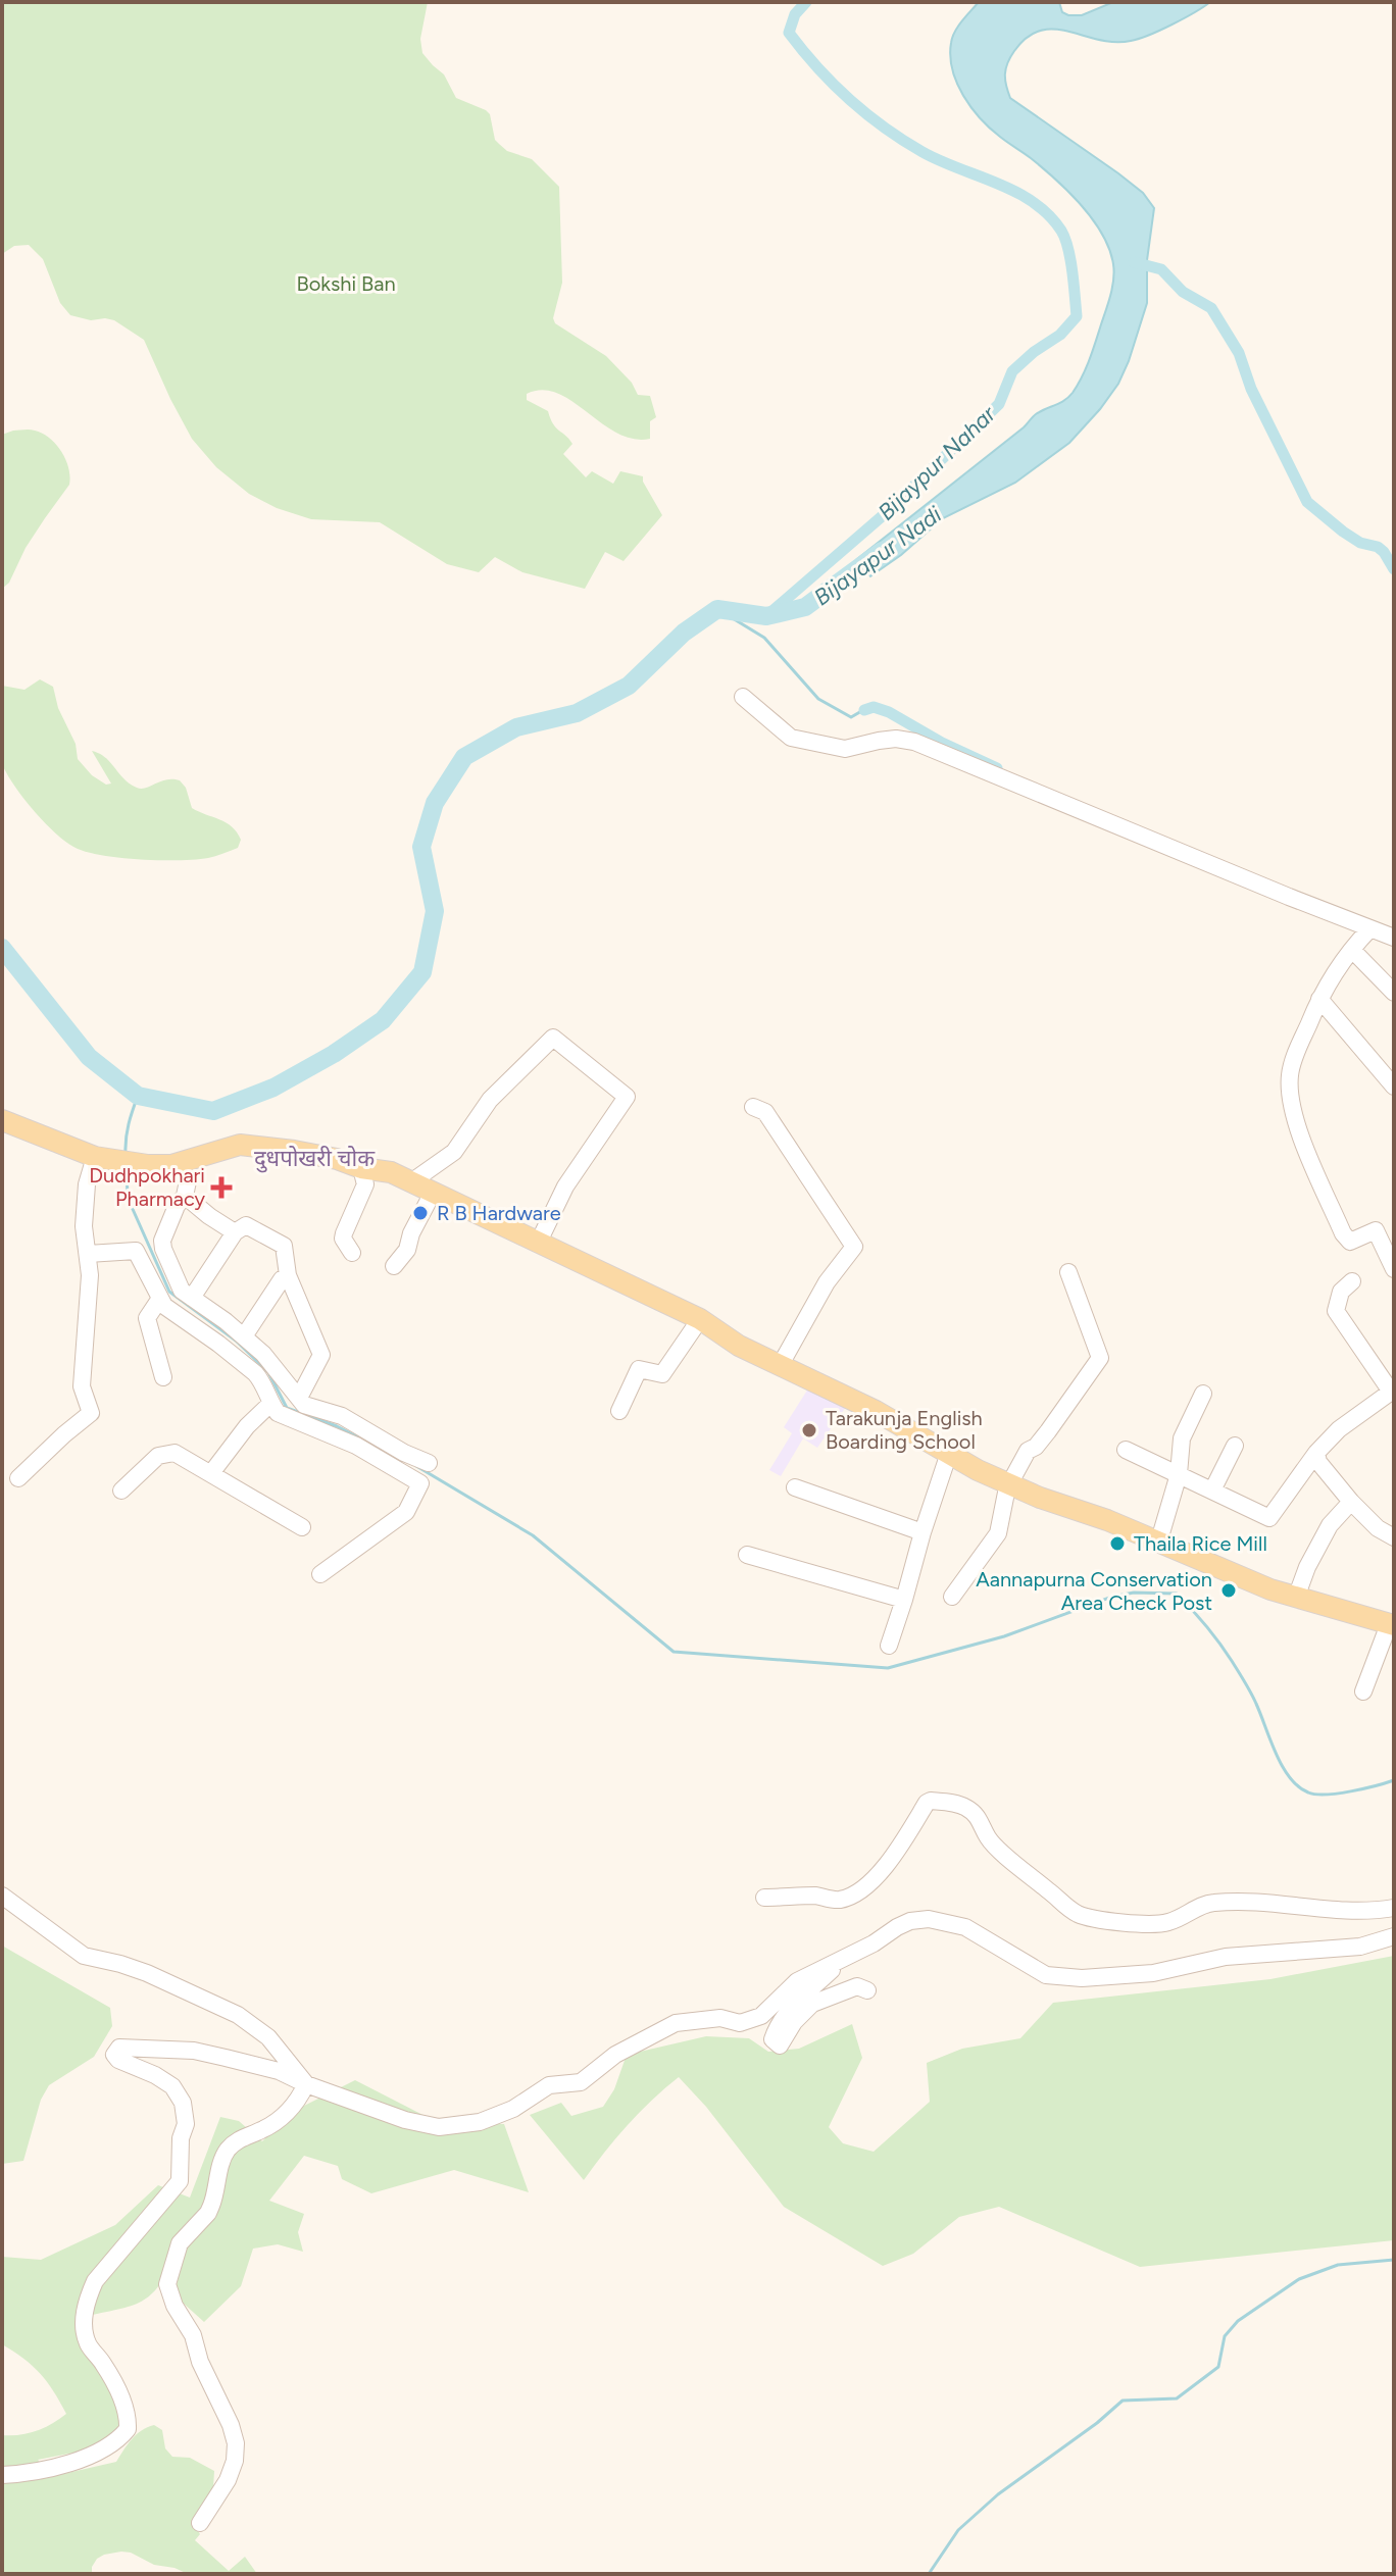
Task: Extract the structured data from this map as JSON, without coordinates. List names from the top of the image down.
{
  "districts": ["दुधपोखरी चोक"],
  "water": ["Bijaypur Nahar", "Bijayapur Nadi"],
  "parks": ["Bokshi Ban"],
  "places": {
    "health": ["Dudhpokhari Pharmacy"],
    "other": [
      "R B Hardware",
      "Tarakunja English Boarding School",
      "Thaila Rice Mill",
      "Aannapurna Conservation Area Check Post"
    ]
  }
}
